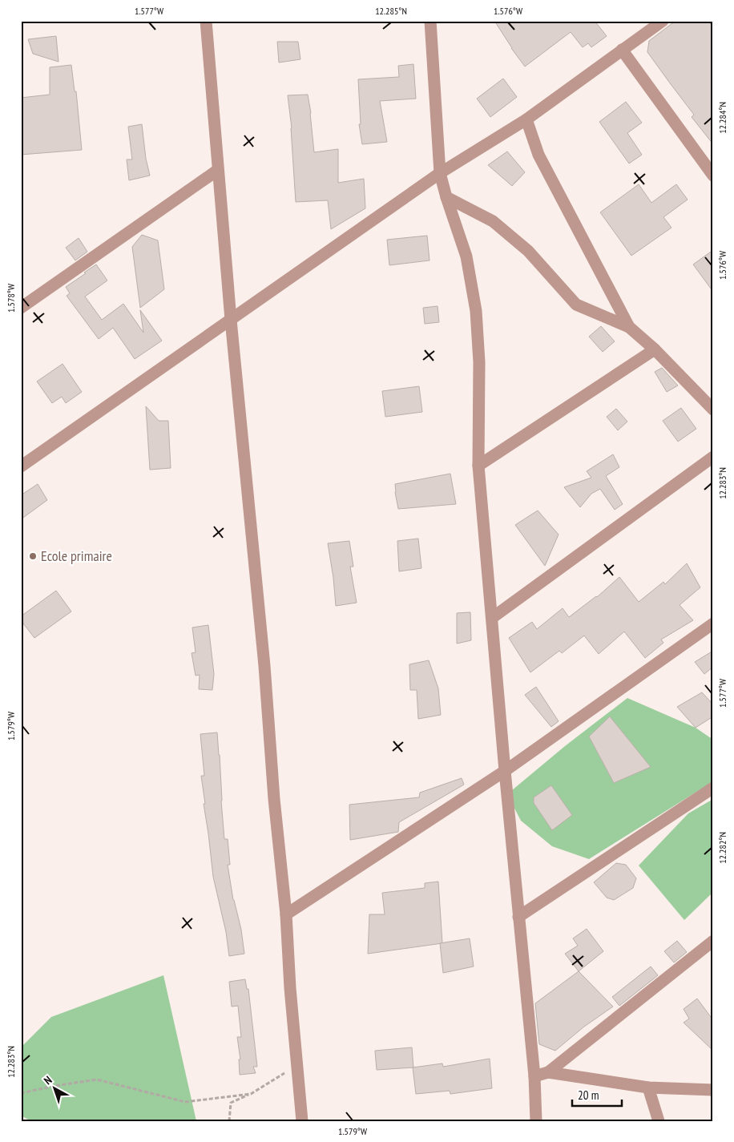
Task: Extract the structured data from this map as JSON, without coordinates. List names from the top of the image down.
{
  "places": ["Ecole primaire"],
  "scale_bar": "20 m",
  "north": "top left",
  "coordinates": [
    "1.577°W",
    "12.285°N",
    "1.576°W",
    "12.284°N",
    "1.578°W",
    "12.283°N",
    "1.579°W",
    "12.282°N"
  ]
}
